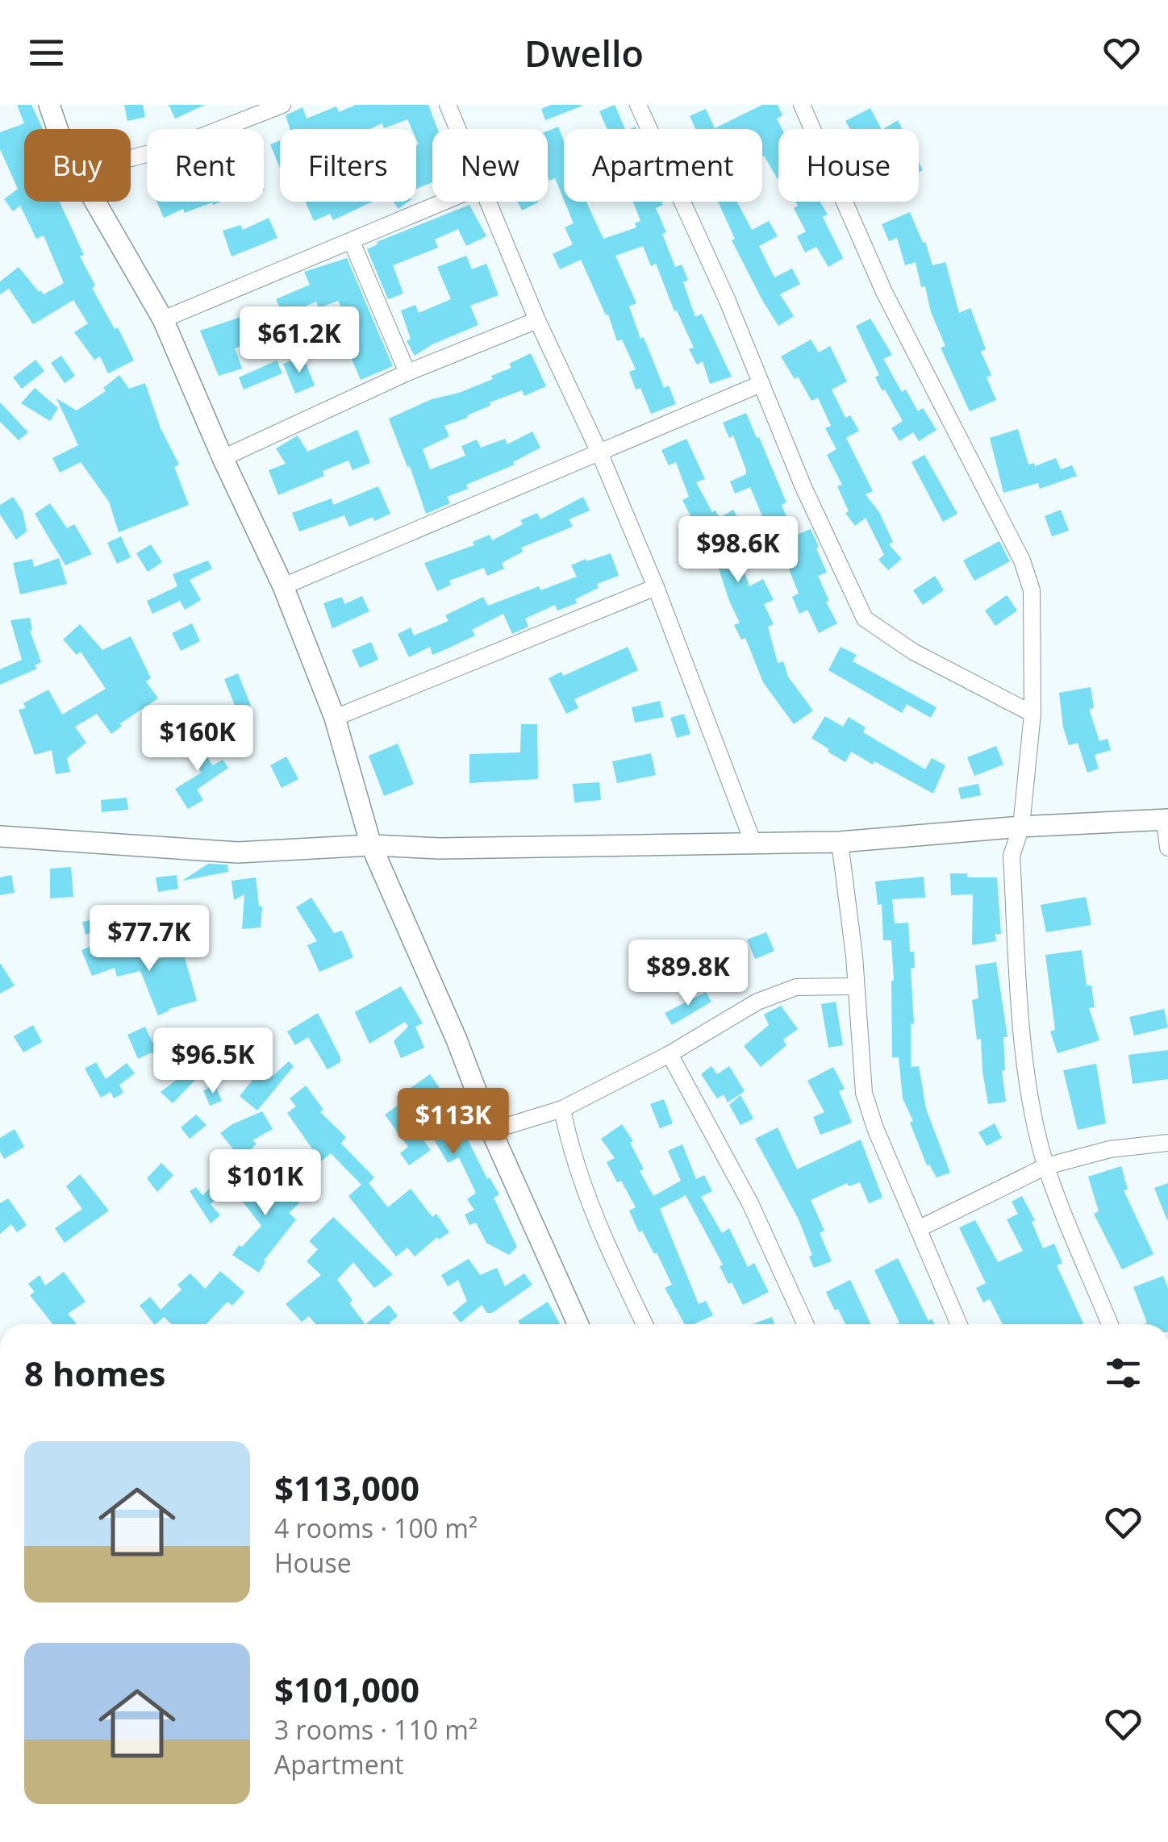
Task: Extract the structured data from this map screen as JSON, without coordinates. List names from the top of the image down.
{
  "page": {
    "header": "Dwello",
    "chip": [
      "Buy",
      "Rent",
      "Filters",
      "New",
      "Apartment",
      "House"
    ],
    "price": [
      "$61.2K",
      "$98.6K",
      "$160K",
      "$77.7K",
      "$89.8K",
      "$96.5K",
      "$113K",
      "$101K"
    ],
    "heading": "8 homes",
    "list": [
      {
        "name": "$113,000",
        "note": "4 rooms · 100 m² · House"
      },
      {
        "name": "$101,000",
        "note": "3 rooms · 110 m² · Apartment"
      }
    ]
  }
}
